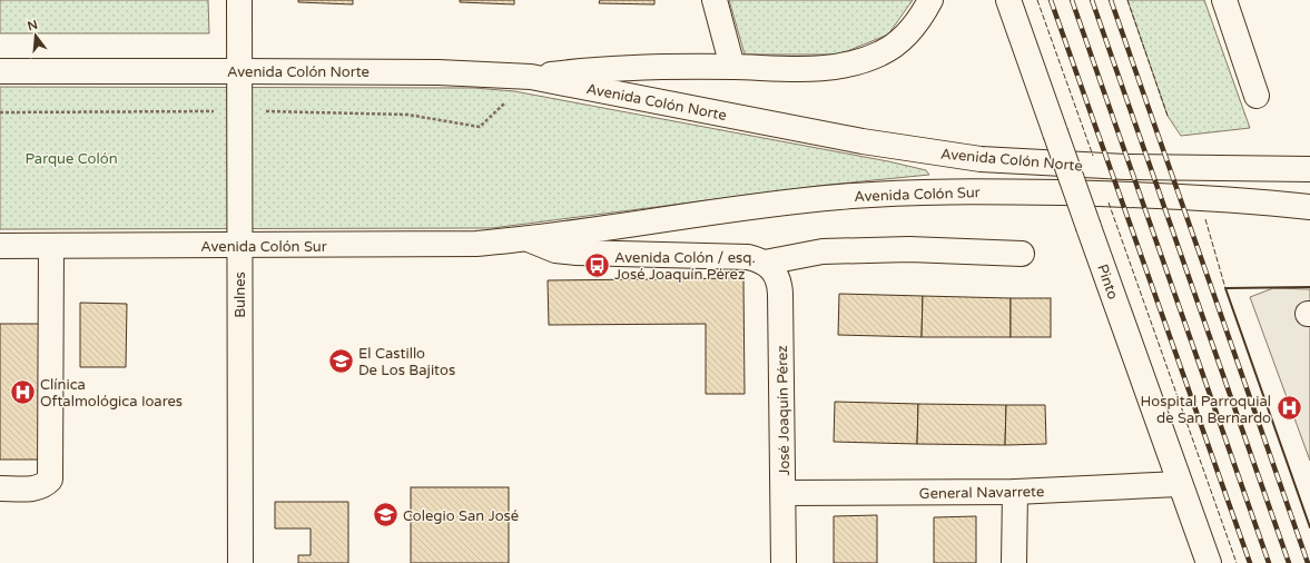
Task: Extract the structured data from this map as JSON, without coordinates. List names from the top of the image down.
{
  "streets": {
    "main road": [
      "Avenida Colón Norte",
      "Avenida Colón Sur",
      "Pinto",
      "Bulnes",
      "José Joaquín Pérez",
      "General Navarrete"
    ]
  },
  "crossings": [
    ["Avenida Colón Norte", "Bulnes"],
    ["Avenida Colón Sur", "Bulnes"],
    ["Avenida Colón Sur", "José Joaquín Pérez"],
    ["Pinto", "General Navarrete"],
    ["José Joaquín Pérez", "General Navarrete"]
  ],
  "parks": ["Parque Colón"],
  "places": {
    "bus stop": ["Avenida Colón / esq. José Joaquín Pérez"],
    "school or university": ["El Castillo De Los Bajitos", "Colegio San José"],
    "hospital": ["Clínica Oftalmológica Ioares", "Hospital Parroquial de San Bernardo"]
  },
  "north": "top"
}
